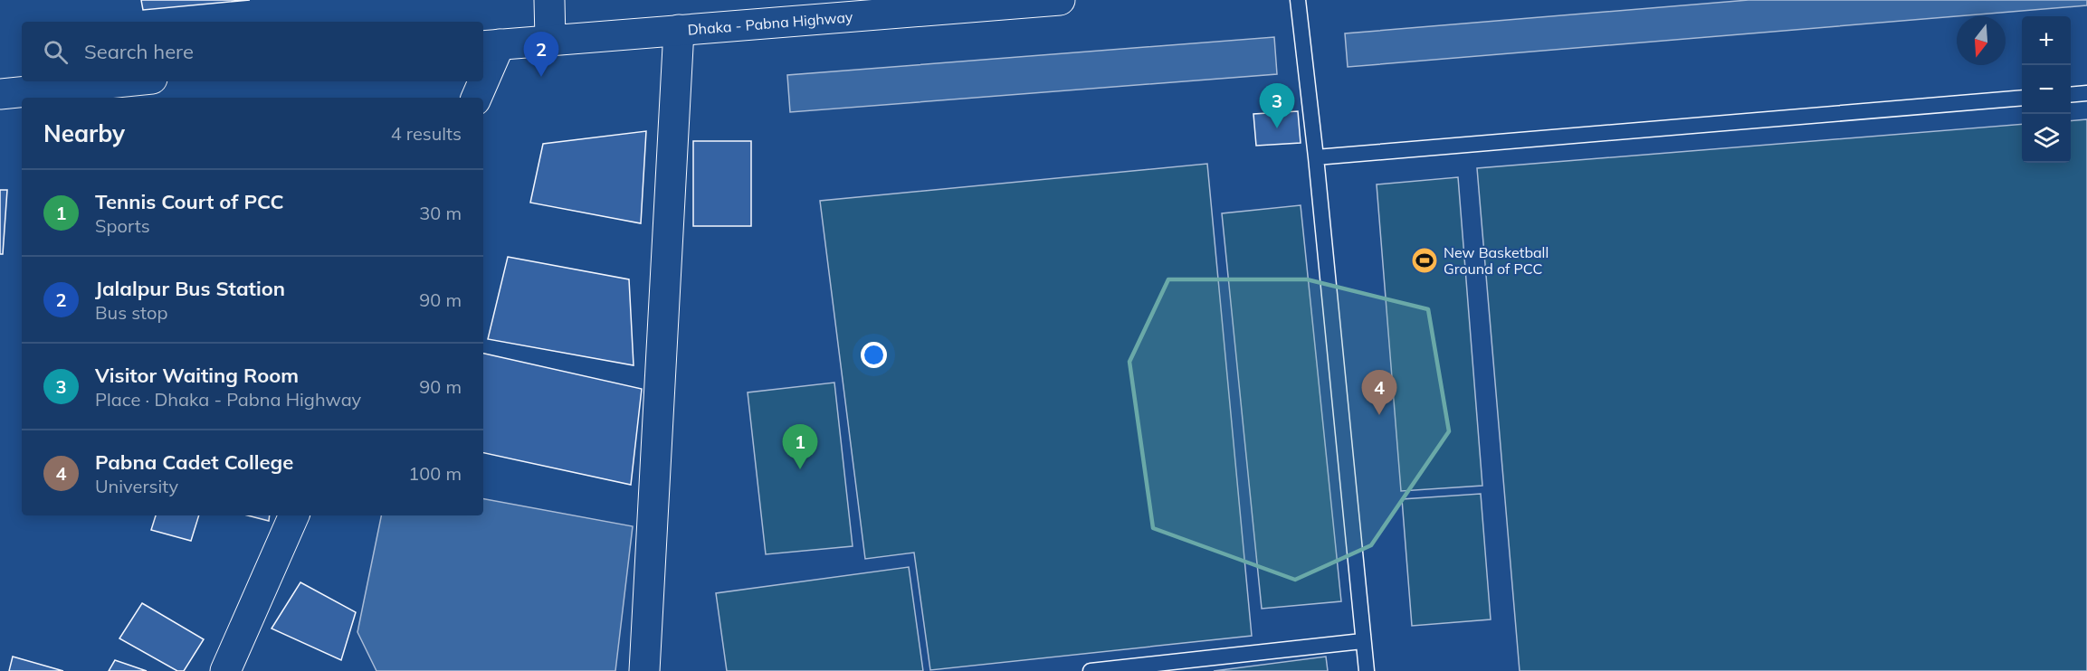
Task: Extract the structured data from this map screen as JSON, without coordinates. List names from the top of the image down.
{
  "streets": {
    "main road": ["Dhaka - Pabna Highway"]
  },
  "places": {
    "sports": ["New Basketball Ground of PCC"]
  },
  "north": "bottom",
  "page": {
    "map_buttons": ["+", "−"],
    "search": "Search here",
    "pins": [
      "2",
      "3",
      "4",
      "1"
    ],
    "heading": ["Nearby", "4 results"],
    "list": [
      {
        "mark": "1",
        "name": "Tennis Court of PCC",
        "note": "Sports",
        "value": "30 m"
      },
      {
        "mark": "2",
        "name": "Jalalpur Bus Station",
        "note": "Bus stop",
        "value": "90 m"
      },
      {
        "mark": "3",
        "name": "Visitor Waiting Room",
        "note": "Place · Dhaka - Pabna Highway",
        "value": "90 m"
      },
      {
        "mark": "4",
        "name": "Pabna Cadet College",
        "note": "University",
        "value": "100 m"
      }
    ]
  }
}
